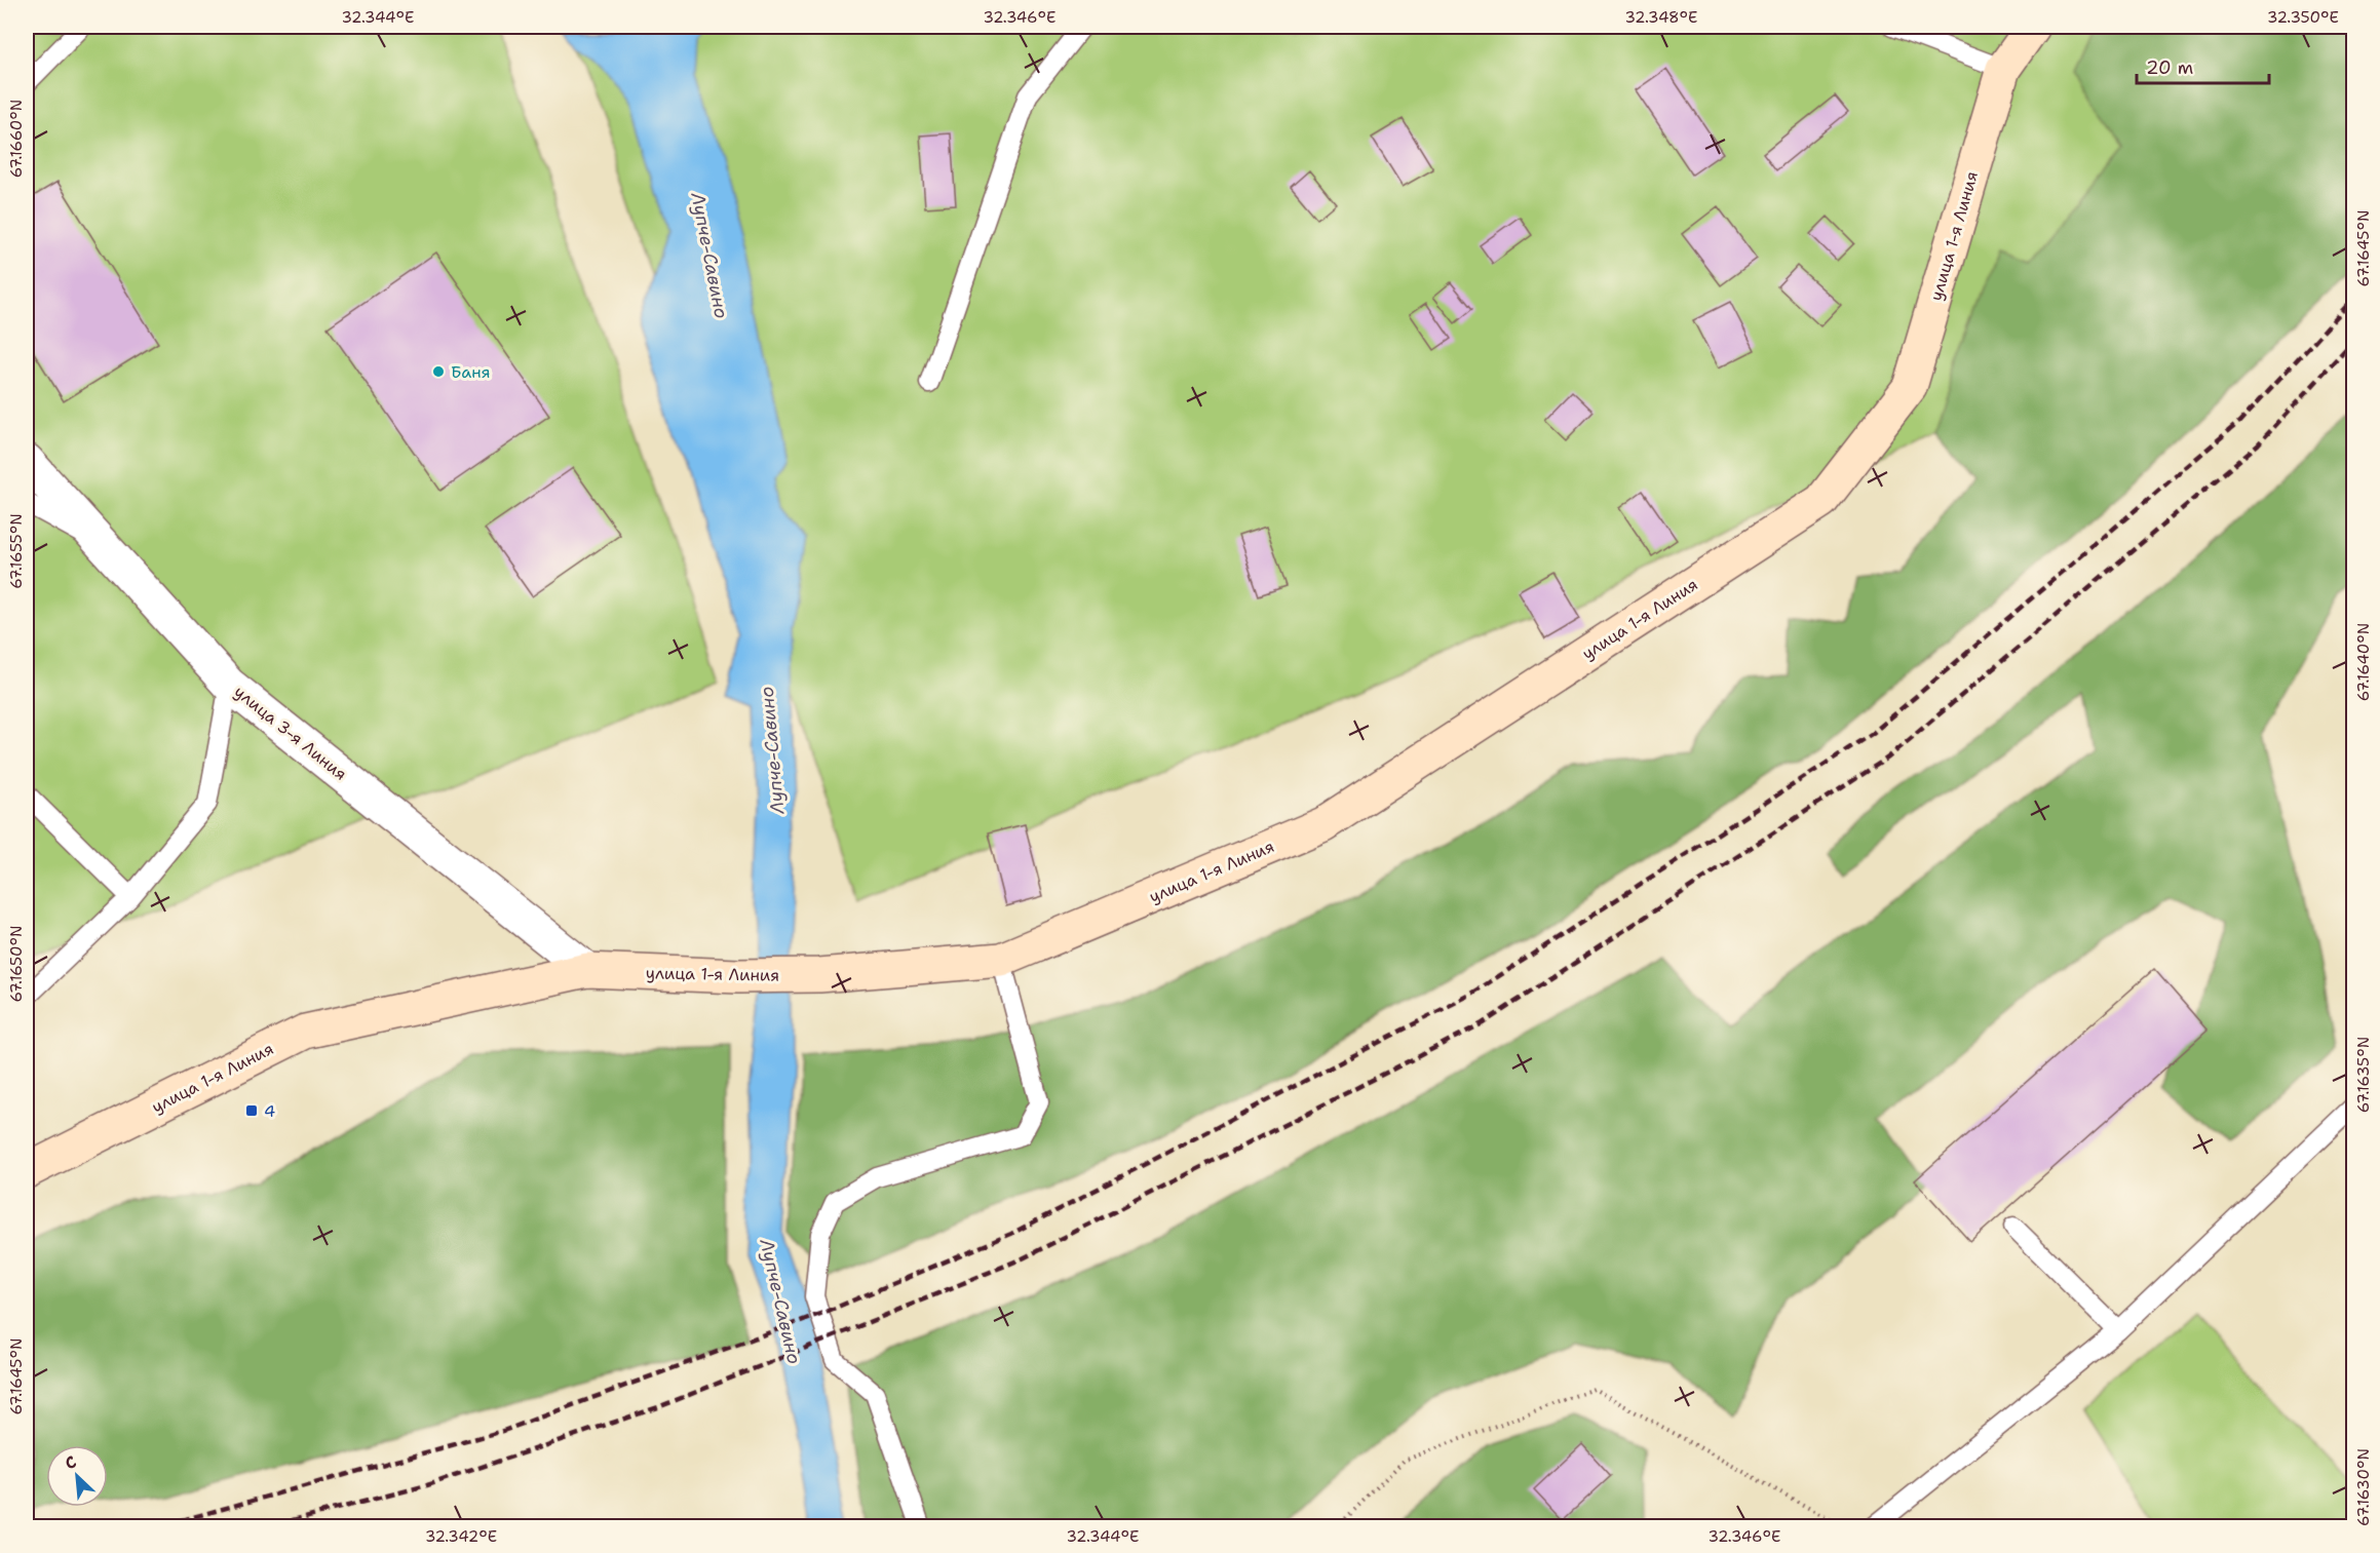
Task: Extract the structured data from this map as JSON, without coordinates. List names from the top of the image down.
{
  "streets": {
    "street": ["улица 1-я Линия", "улица 3-я Линия"]
  },
  "crossings": [
    ["улица 1-я Линия", "улица 3-я Линия"]
  ],
  "water": ["Лупче-Савино"],
  "places": {
    "other": ["Баня"],
    "transit": ["4"]
  },
  "scale_bar": "20 m",
  "north": "top left",
  "coordinates": [
    "32.344°E",
    "32.346°E",
    "32.348°E",
    "32.350°E",
    "67.1660°N",
    "67.1645°N",
    "67.1655°N",
    "67.1640°N",
    "67.1650°N",
    "67.1635°N",
    "67.1630°N",
    "32.342°E"
  ]
}
